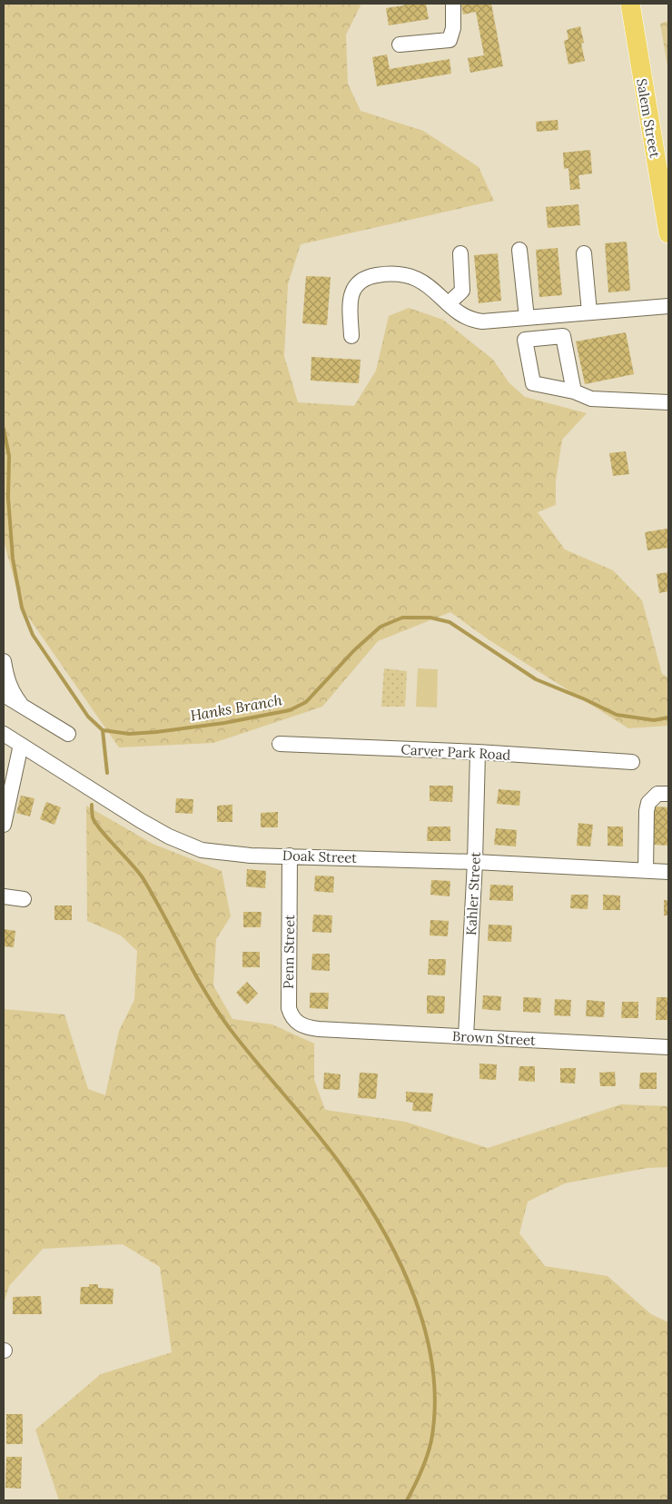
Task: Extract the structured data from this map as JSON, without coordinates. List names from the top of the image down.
{
  "streets": {
    "main road": ["Salem Street"],
    "street": [
      "Carver Park Road",
      "Doak Street",
      "Kahler Street",
      "Penn Street",
      "Brown Street"
    ]
  },
  "crossings": [
    ["Carver Park Road", "Kahler Street"],
    ["Doak Street", "Kahler Street"],
    ["Doak Street", "Penn Street"],
    ["Kahler Street", "Brown Street"],
    ["Penn Street", "Brown Street"]
  ],
  "water": ["Hanks Branch"]
}
